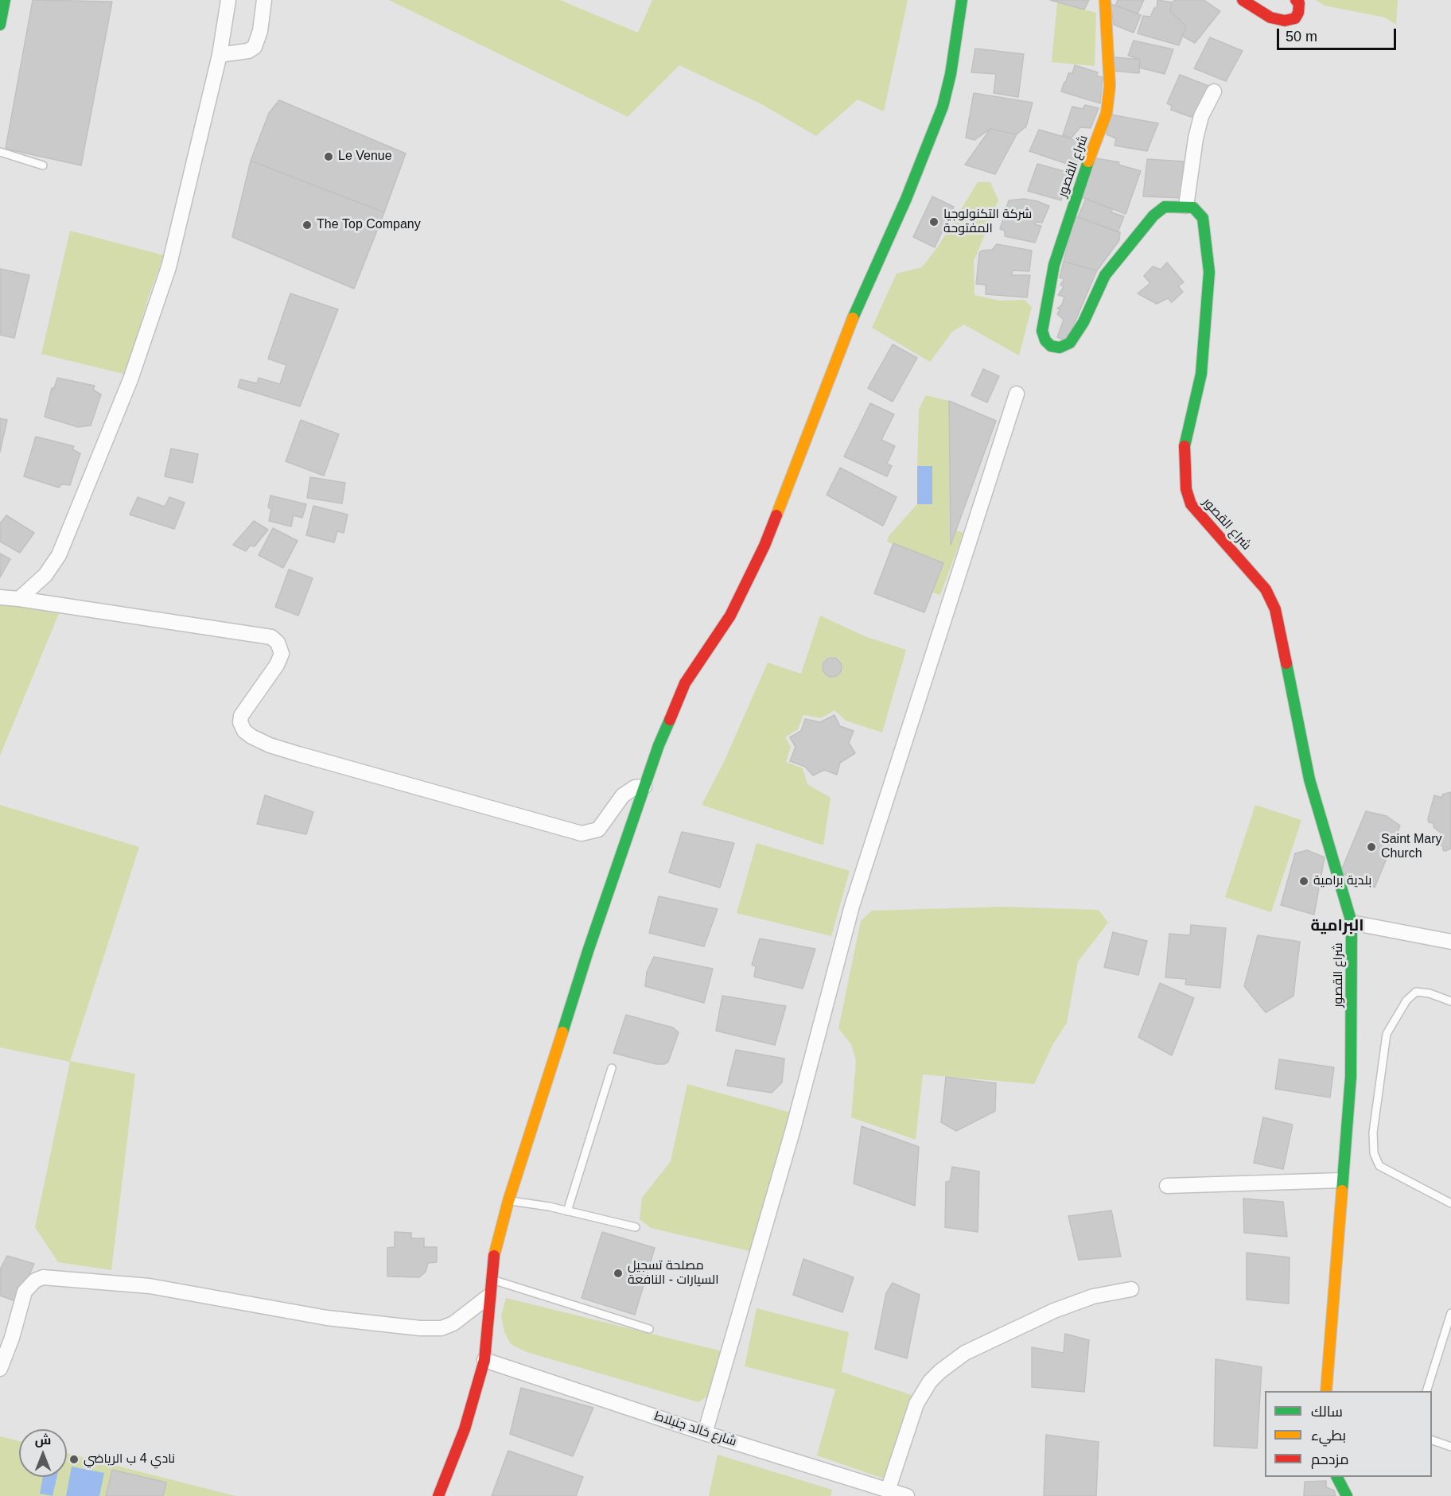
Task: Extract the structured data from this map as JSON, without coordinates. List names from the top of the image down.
{
  "streets": {
    "main road": ["شراع القصور"],
    "street": ["شارع خالد جنبلاط"]
  },
  "districts": ["البرامية"],
  "places": [
    "Le Venue",
    "شركة التكنولوجيا المفتوحة",
    "The Top Company",
    "Saint Mary Church",
    "بلدية برامية",
    "مصلحة تسجيل السيارات - النافعة",
    "نادي 4 ب الرياضي"
  ],
  "legend": ["سالك", "بطيء", "مزدحم"],
  "scale_bar": "50 m",
  "north": "top"
}
